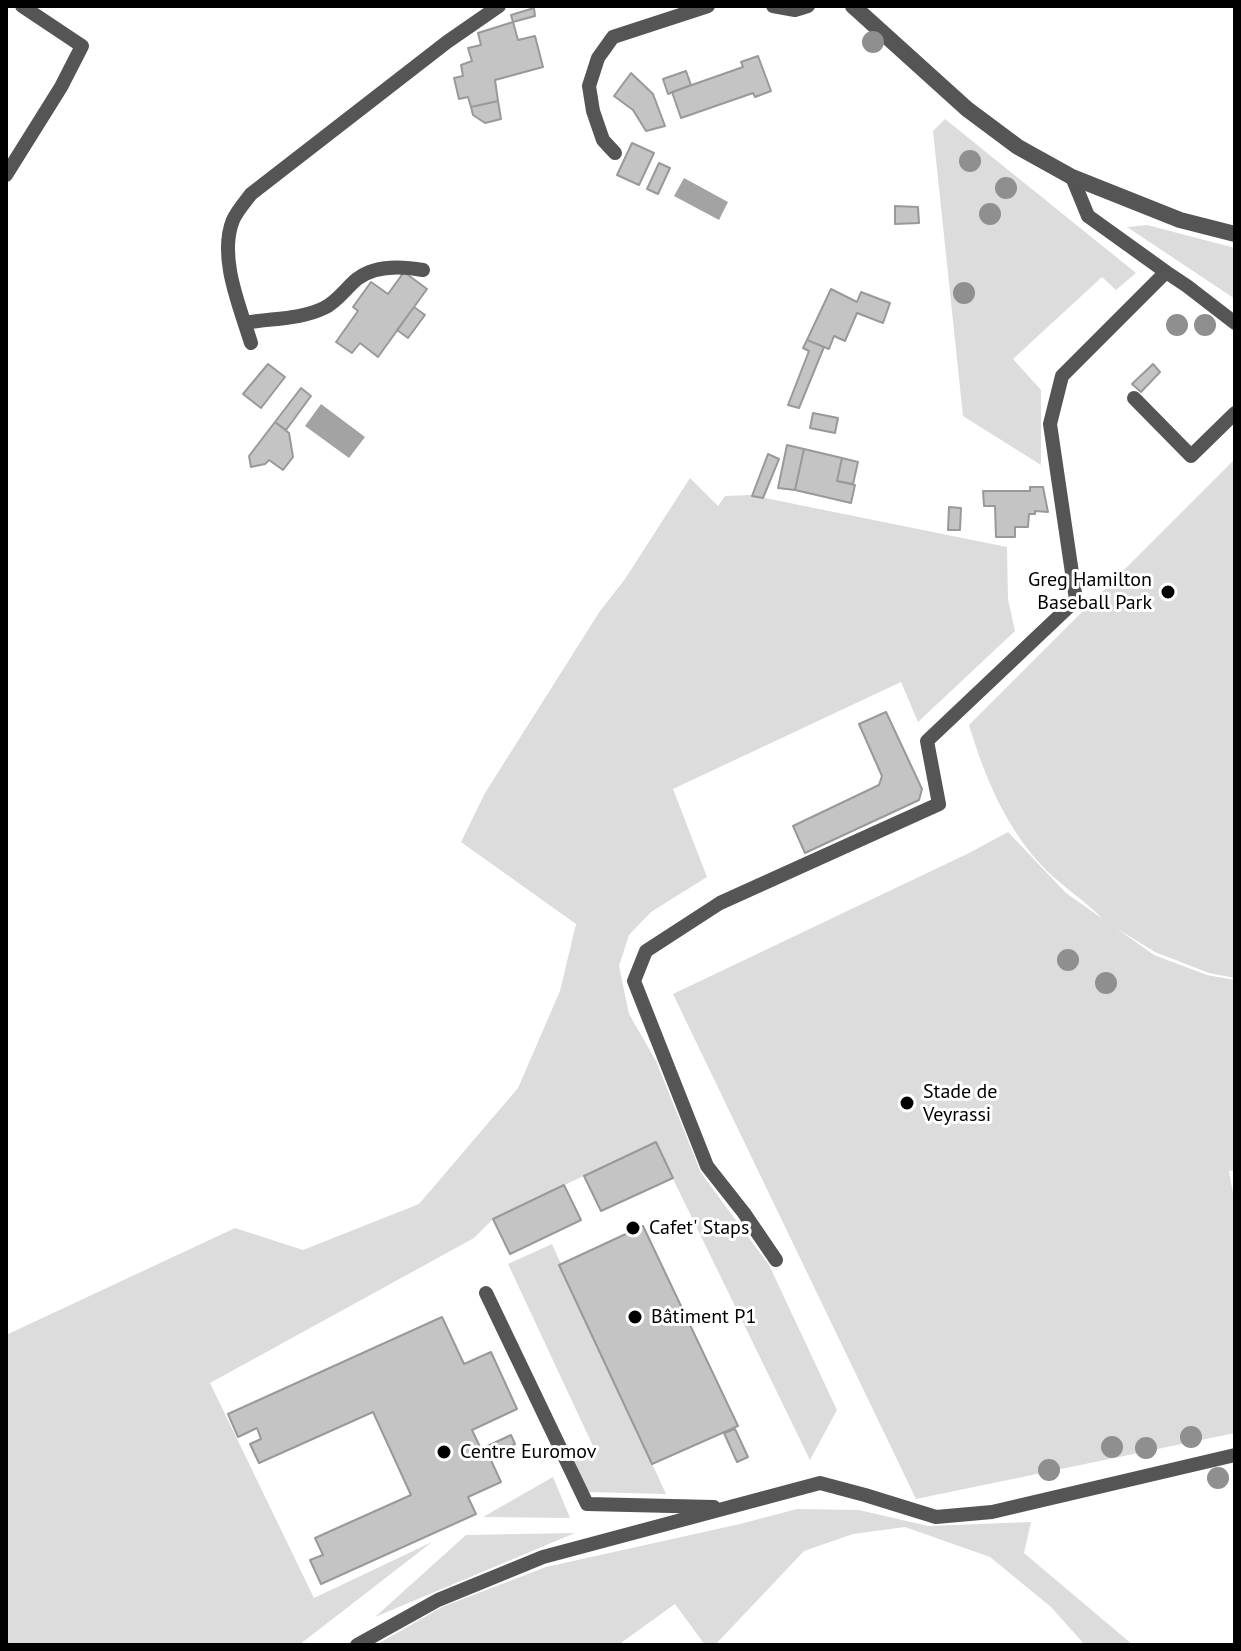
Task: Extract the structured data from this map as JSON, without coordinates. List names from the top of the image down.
{
  "places": [
    "Greg Hamilton Baseball Park",
    "Stade de Veyrassi",
    "Cafet' Staps",
    "Bâtiment P1",
    "Centre Euromov"
  ]
}
